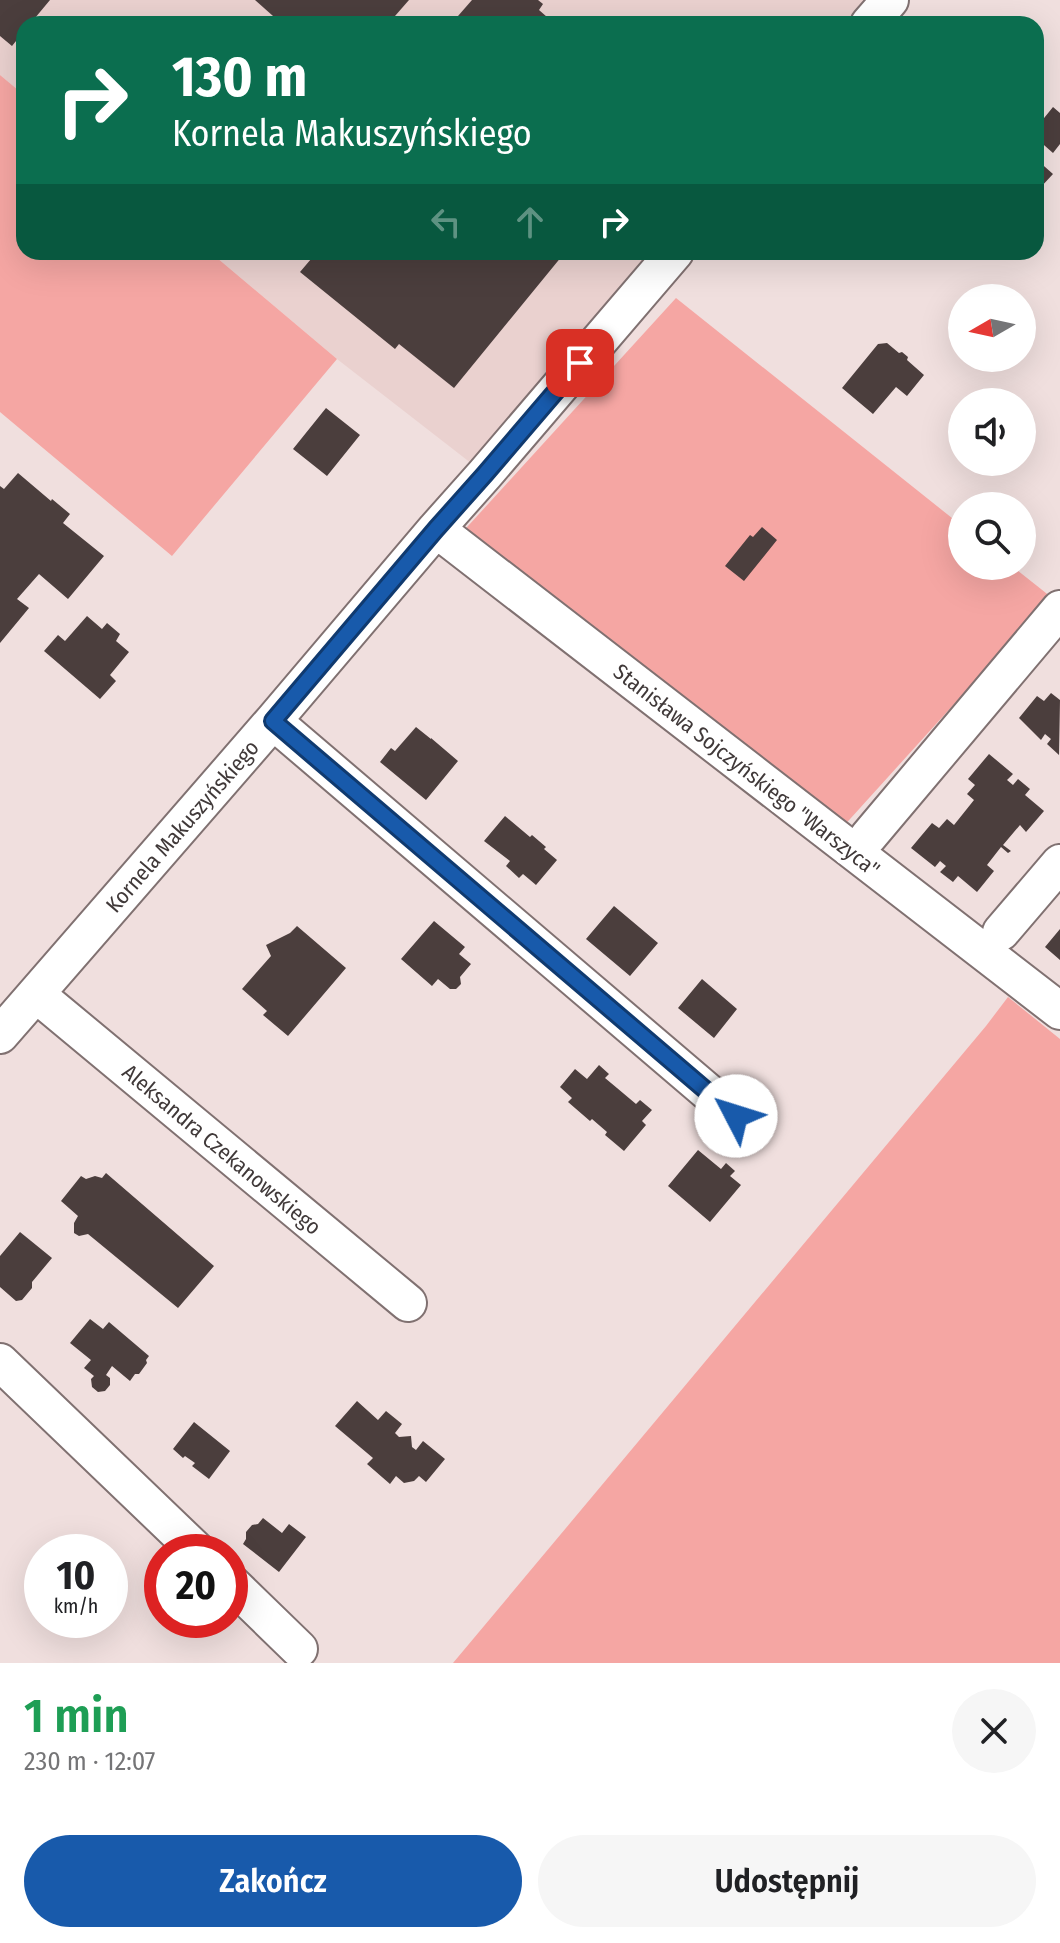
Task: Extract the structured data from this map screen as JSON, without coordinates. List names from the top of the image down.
{
  "streets": {
    "street": ["Stanisława Sojczyńskiego \"Warszyca\"", "Kornela Makuszyńskiego", "Aleksandra Czekanowskiego"]
  },
  "crossings": [
    ["Stanisława Sojczyńskiego \"Warszyca\"", "Kornela Makuszyńskiego"],
    ["Kornela Makuszyńskiego", "Aleksandra Czekanowskiego"]
  ],
  "north": "left",
  "page": {
    "turn": ["130 m", "Kornela Makuszyńskiego"],
    "speed": "10 km/h",
    "limit": "20",
    "heading": ["1 min", "230 m · 12:07"],
    "buttons": ["Zakończ", "Udostępnij"]
  }
}
